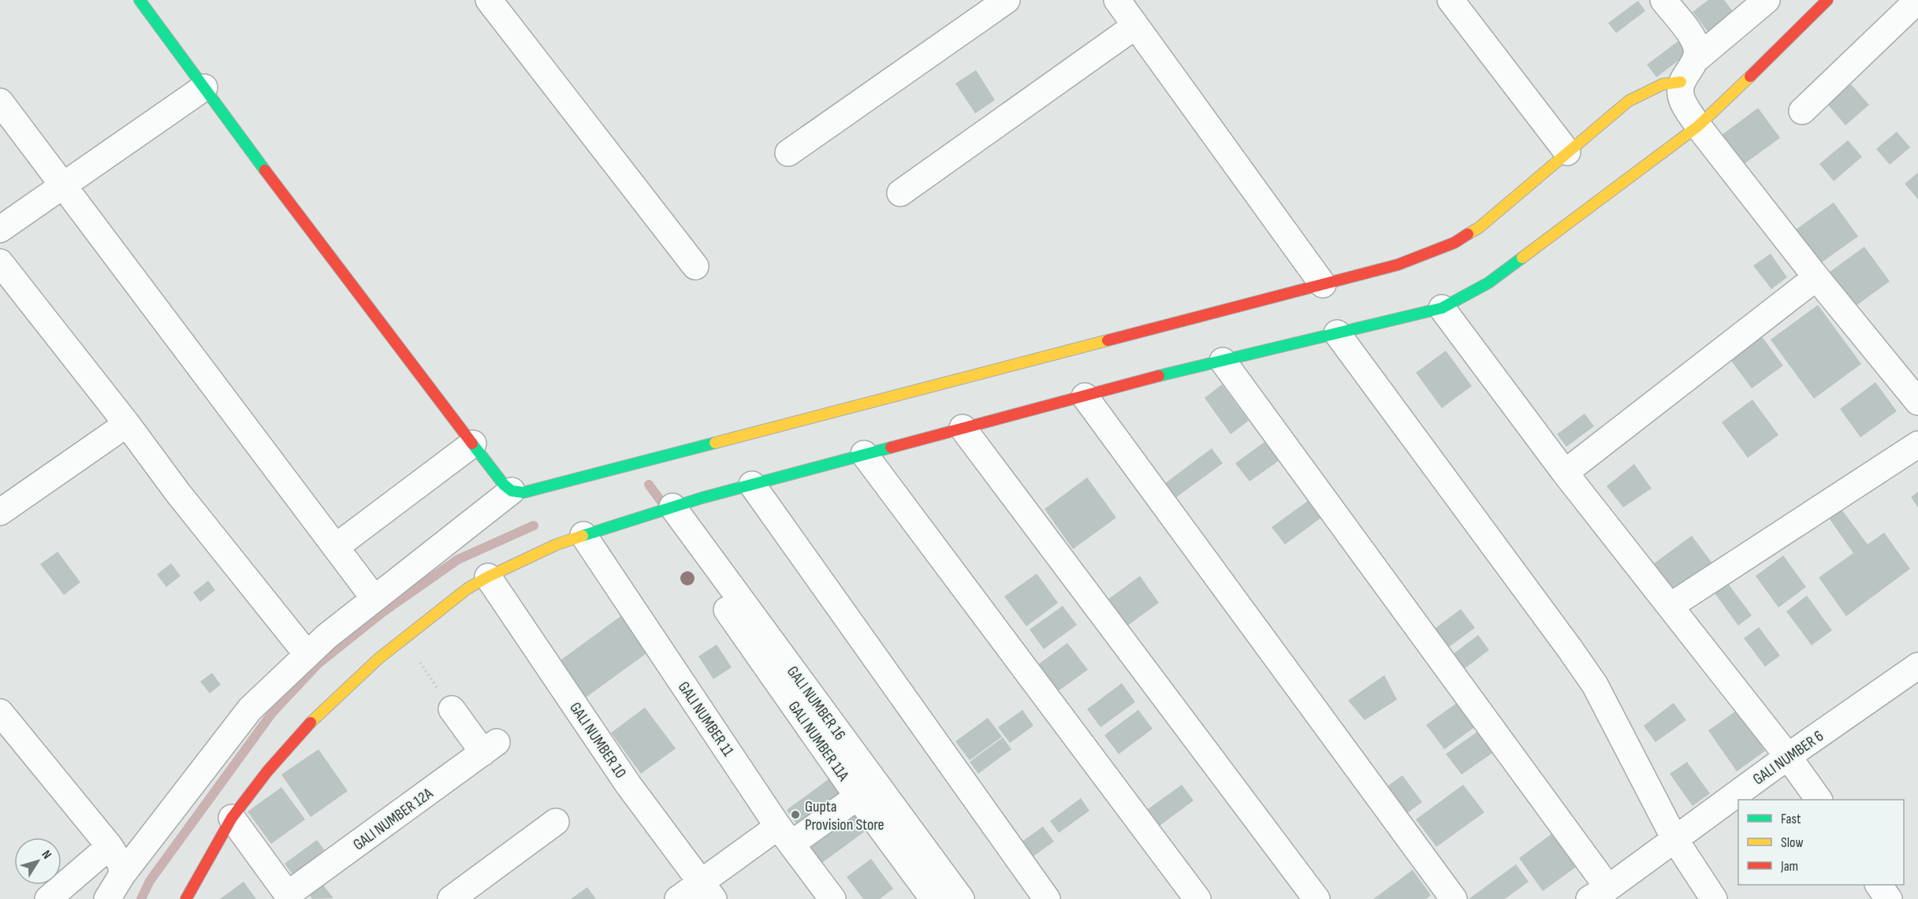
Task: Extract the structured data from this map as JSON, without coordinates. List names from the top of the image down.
{
  "streets": {
    "street": [
      "GALI NUMBER 16",
      "GALI NUMBER 11",
      "GALI NUMBER 10",
      "GALI NUMBER 11A",
      "GALI NUMBER 6",
      "GALI NUMBER 12A"
    ]
  },
  "crossings": [
    ["GALI NUMBER 16", "GALI NUMBER 11A"]
  ],
  "places": ["Gupta Provision Store"],
  "legend": ["Fast", "Slow", "Jam"],
  "north": "top right"
}
